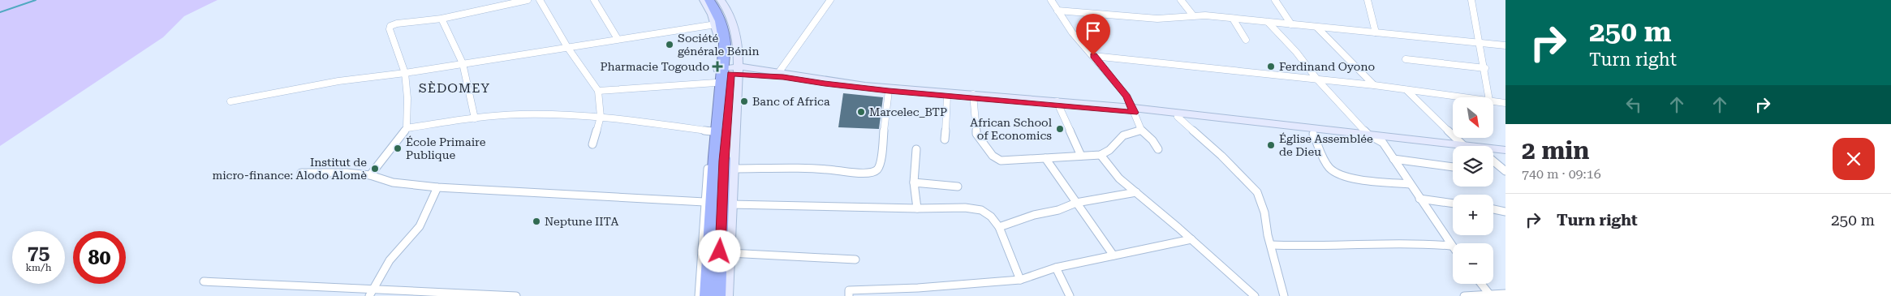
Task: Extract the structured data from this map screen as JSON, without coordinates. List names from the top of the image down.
{
  "districts": ["SÈDOMEY"],
  "places": {
    "other": [
      "Société générale Bénin",
      "Ferdinand Oyono",
      "Banc of Africa",
      "Marcelec_BTP",
      "African School of Economics",
      "Église Assemblée de Dieu",
      "École Primaire Publique",
      "Institut de micro-finance: Alodo Alomè",
      "Neptune IITA"
    ],
    "health": ["Pharmacie Togoudo"]
  },
  "north": "bottom right",
  "page": {
    "turn": ["250 m", "Turn right"],
    "map_buttons": ["+", "−"],
    "heading": ["2 min", "740 m · 09:16"],
    "list": [
      {
        "name": "Turn right",
        "value": "250 m"
      }
    ],
    "speed": "75 km/h",
    "limit": "80"
  }
}
